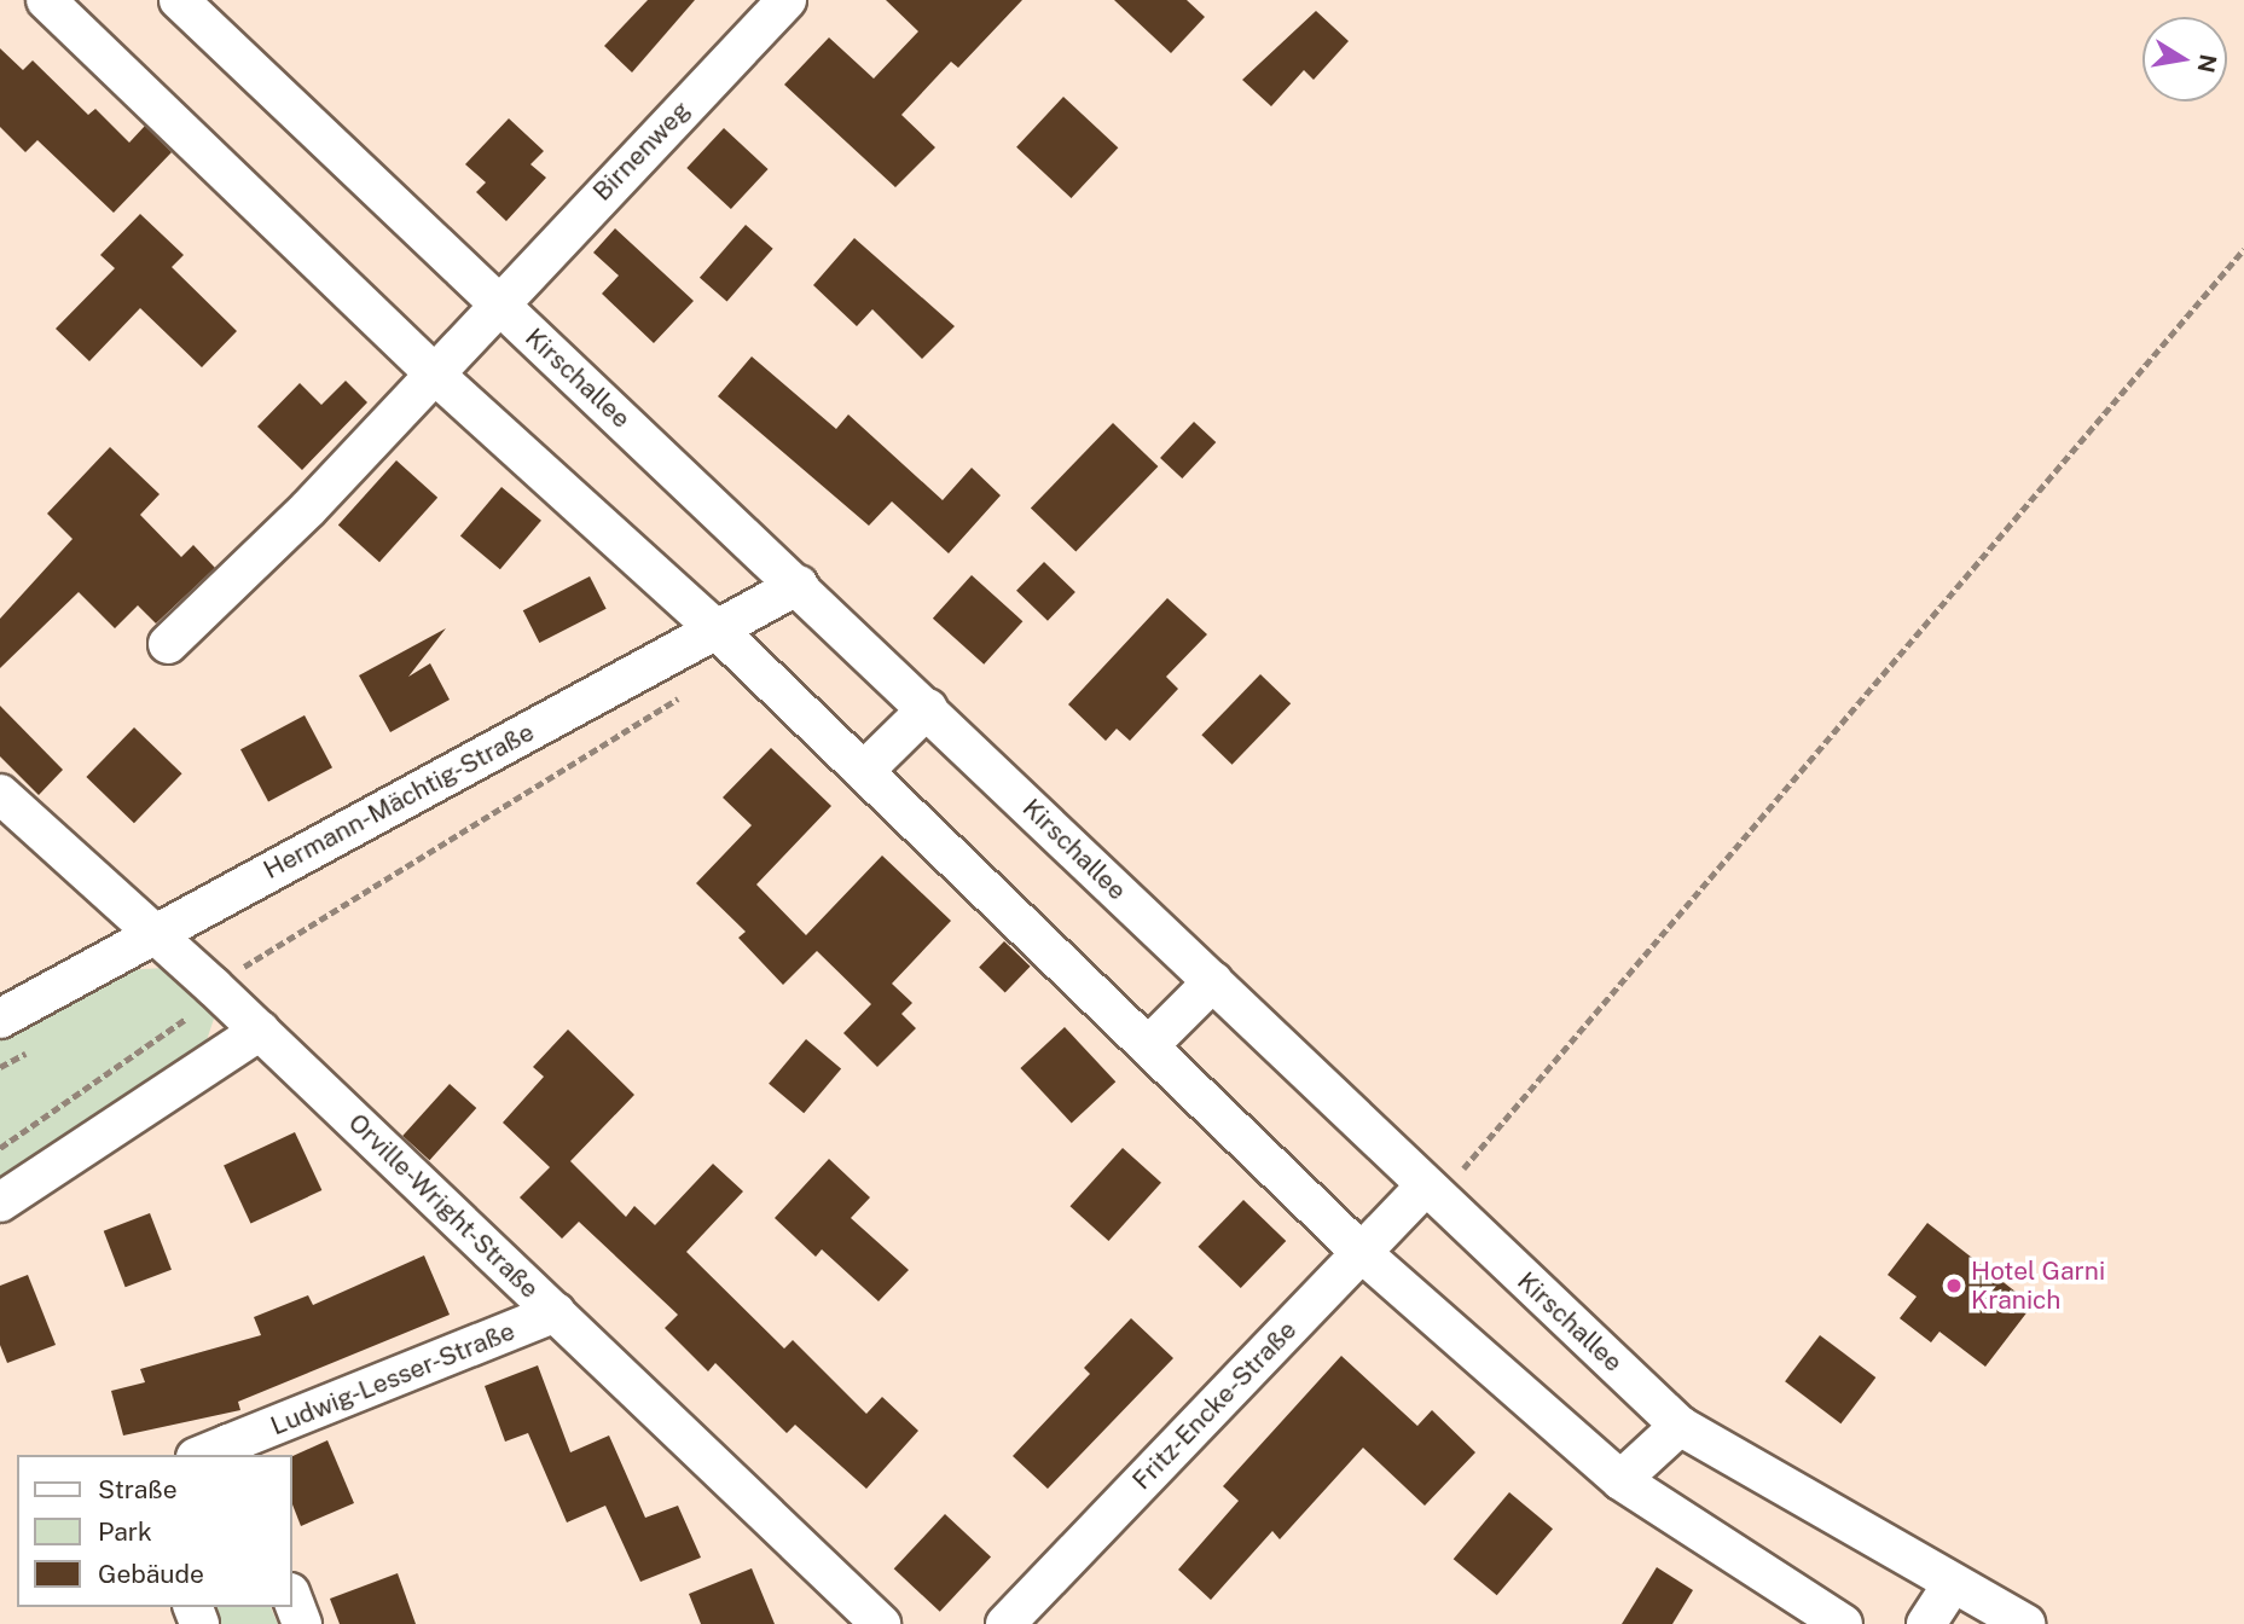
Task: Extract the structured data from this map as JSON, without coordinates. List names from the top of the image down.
{
  "streets": {
    "street": [
      "Birnenweg",
      "Kirschallee",
      "Hermann-Mächtig-Straße",
      "Orville-Wright-Straße",
      "Ludwig-Lesser-Straße",
      "Fritz-Encke-Straße"
    ]
  },
  "crossings": [
    ["Birnenweg", "Kirschallee"],
    ["Kirschallee", "Hermann-Mächtig-Straße"],
    ["Kirschallee", "Fritz-Encke-Straße"],
    ["Hermann-Mächtig-Straße", "Orville-Wright-Straße"],
    ["Orville-Wright-Straße", "Ludwig-Lesser-Straße"]
  ],
  "places": ["Hotel Garni Kranich"],
  "legend": ["Straße", "Park", "Gebäude"],
  "north": "right"
}
